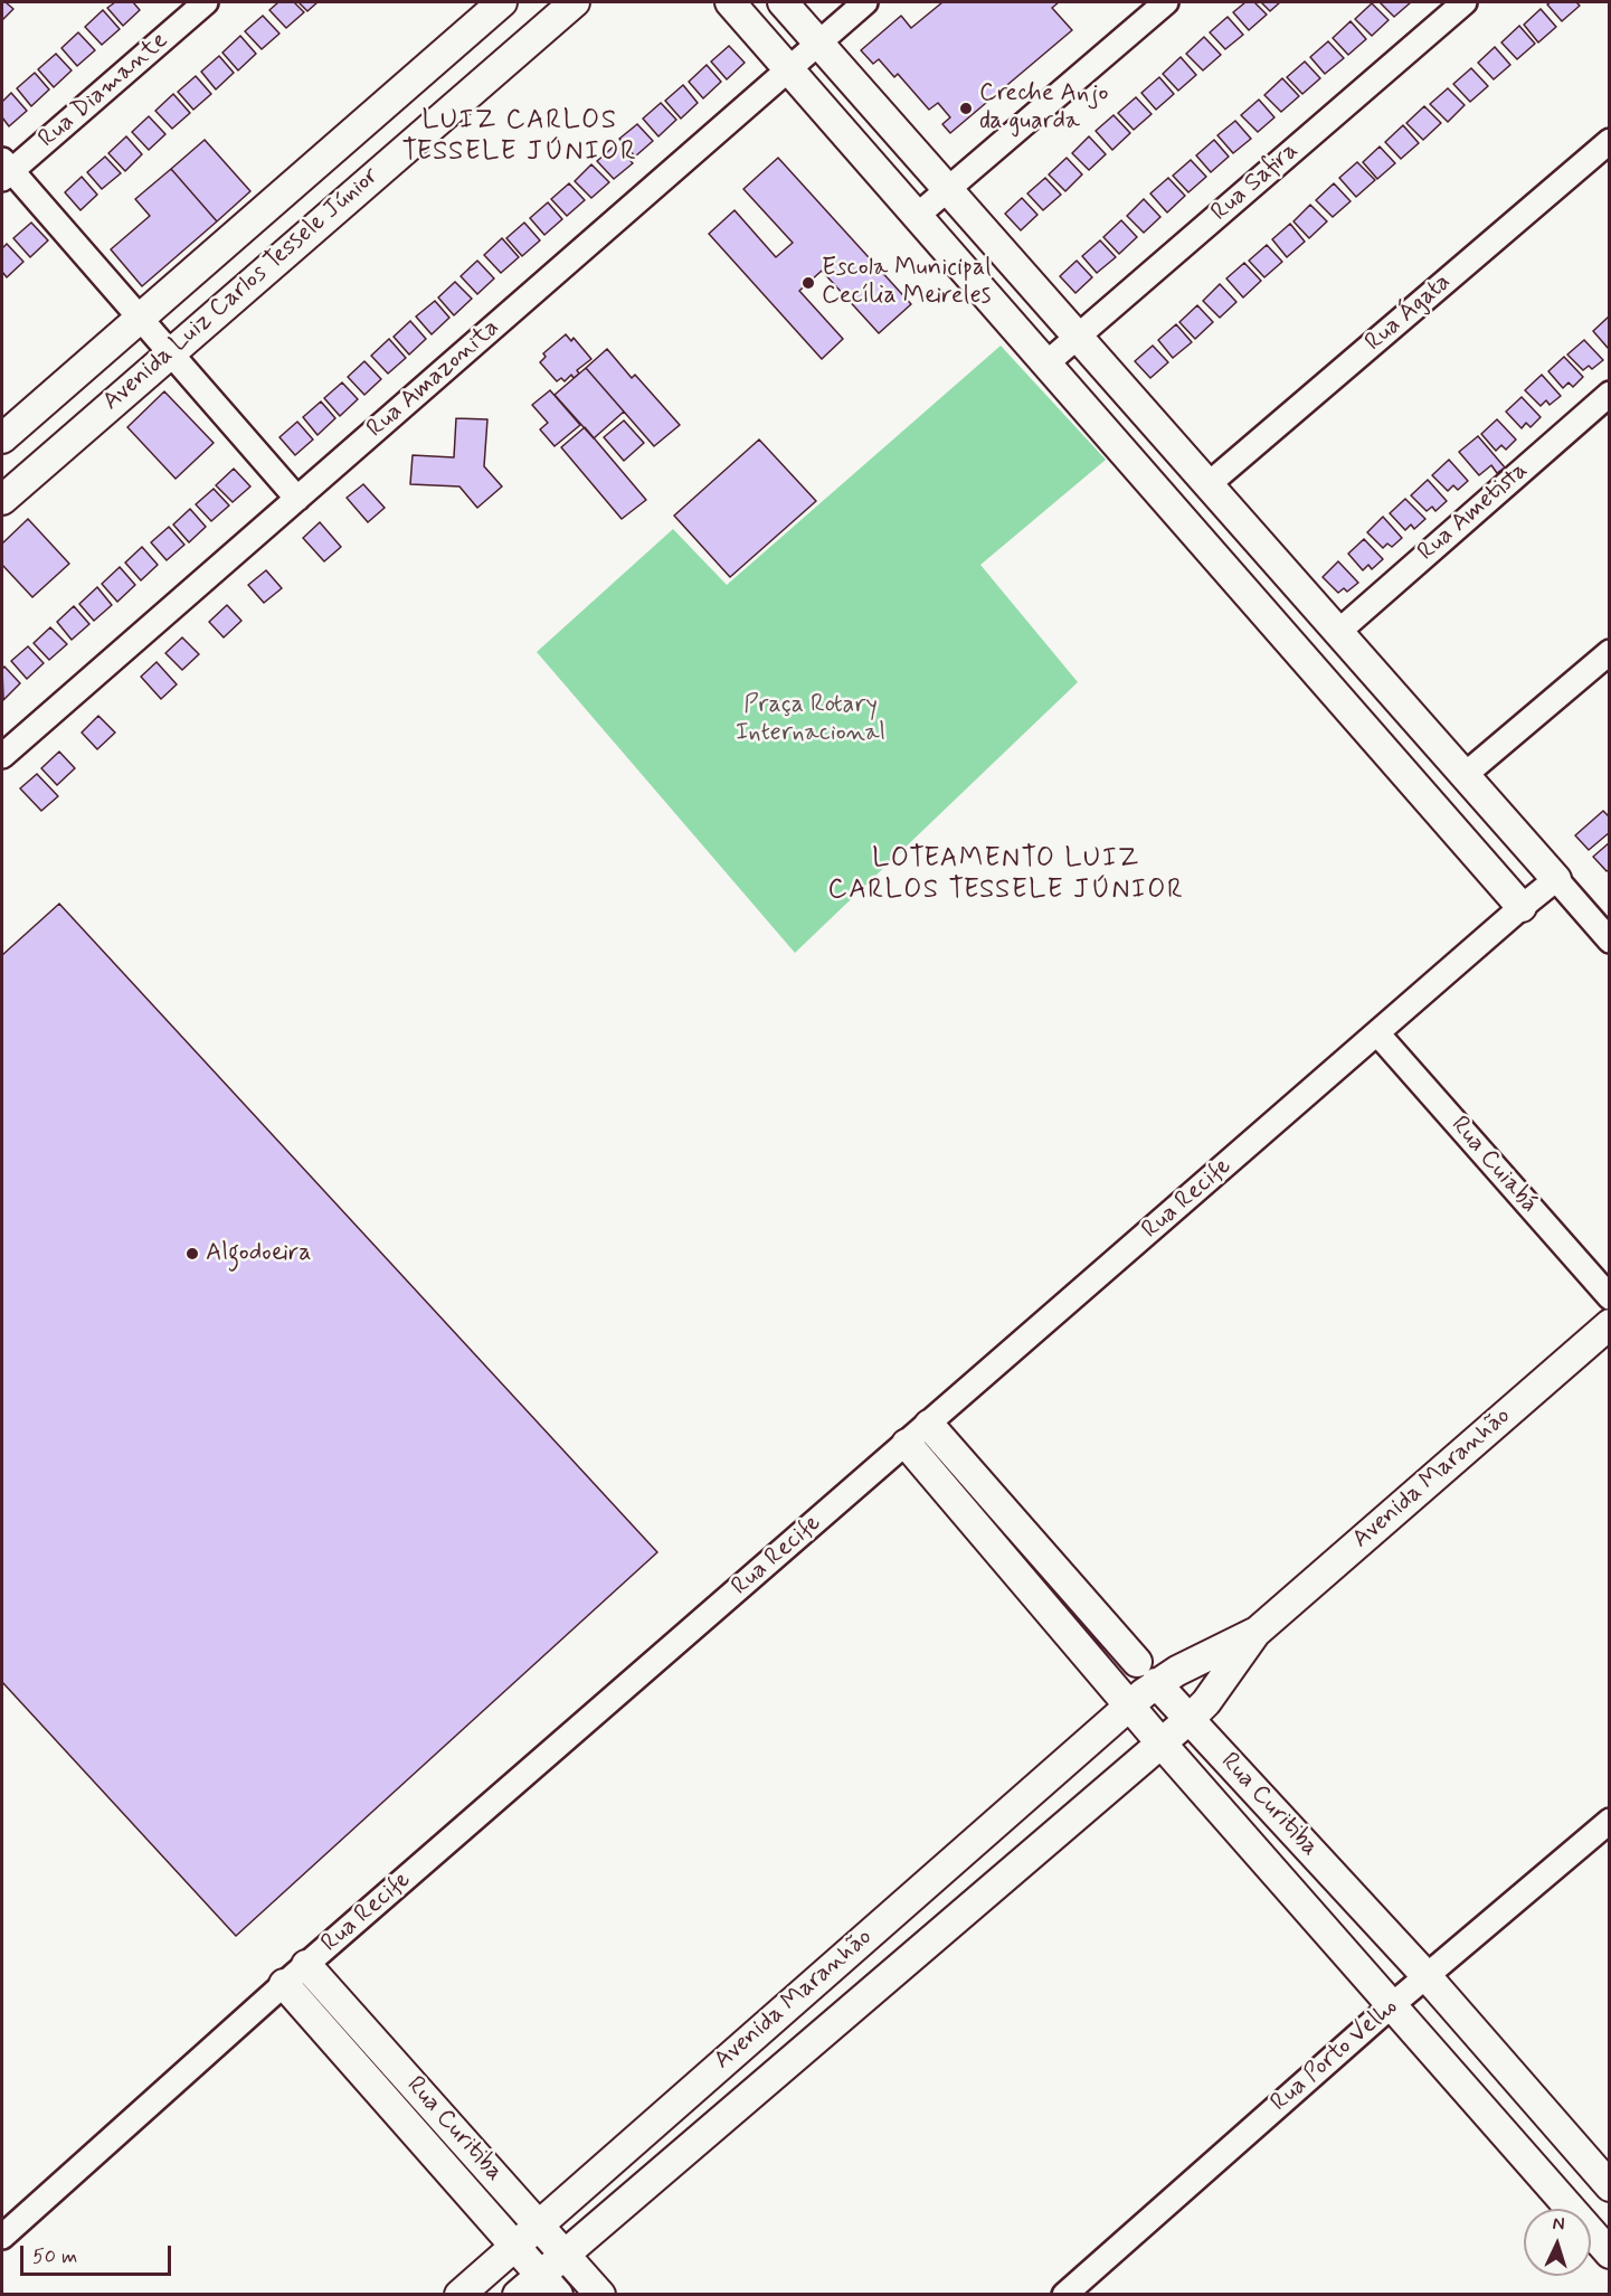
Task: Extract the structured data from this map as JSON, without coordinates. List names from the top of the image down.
{
  "streets": {
    "street": [
      "Rua Diamante",
      "Rua Safira",
      "Avenida Luiz Carlos Tessele Júnior",
      "Rua Ágata",
      "Rua Amazonita",
      "Rua Ametista",
      "Rua Cuiabá",
      "Rua Recife",
      "Avenida Maranhão",
      "Rua Curitiba",
      "Rua Porto Velho"
    ]
  },
  "crossings": [
    ["Rua Cuiabá", "Rua Recife"],
    ["Rua Recife", "Rua Curitiba"],
    ["Avenida Maranhão", "Rua Curitiba"],
    ["Rua Curitiba", "Rua Porto Velho"]
  ],
  "districts": ["LUIZ CARLOS TESSELE JÚNIOR", "LOTEAMENTO LUIZ CARLOS TESSELE JÚNIOR"],
  "parks": ["Praça Rotary Internacional"],
  "places": ["Creche Anjo da guarda", "Escola Municipal Cecília Meireles", "Algodoeira"],
  "scale_bar": "50 m",
  "north": "top"
}
